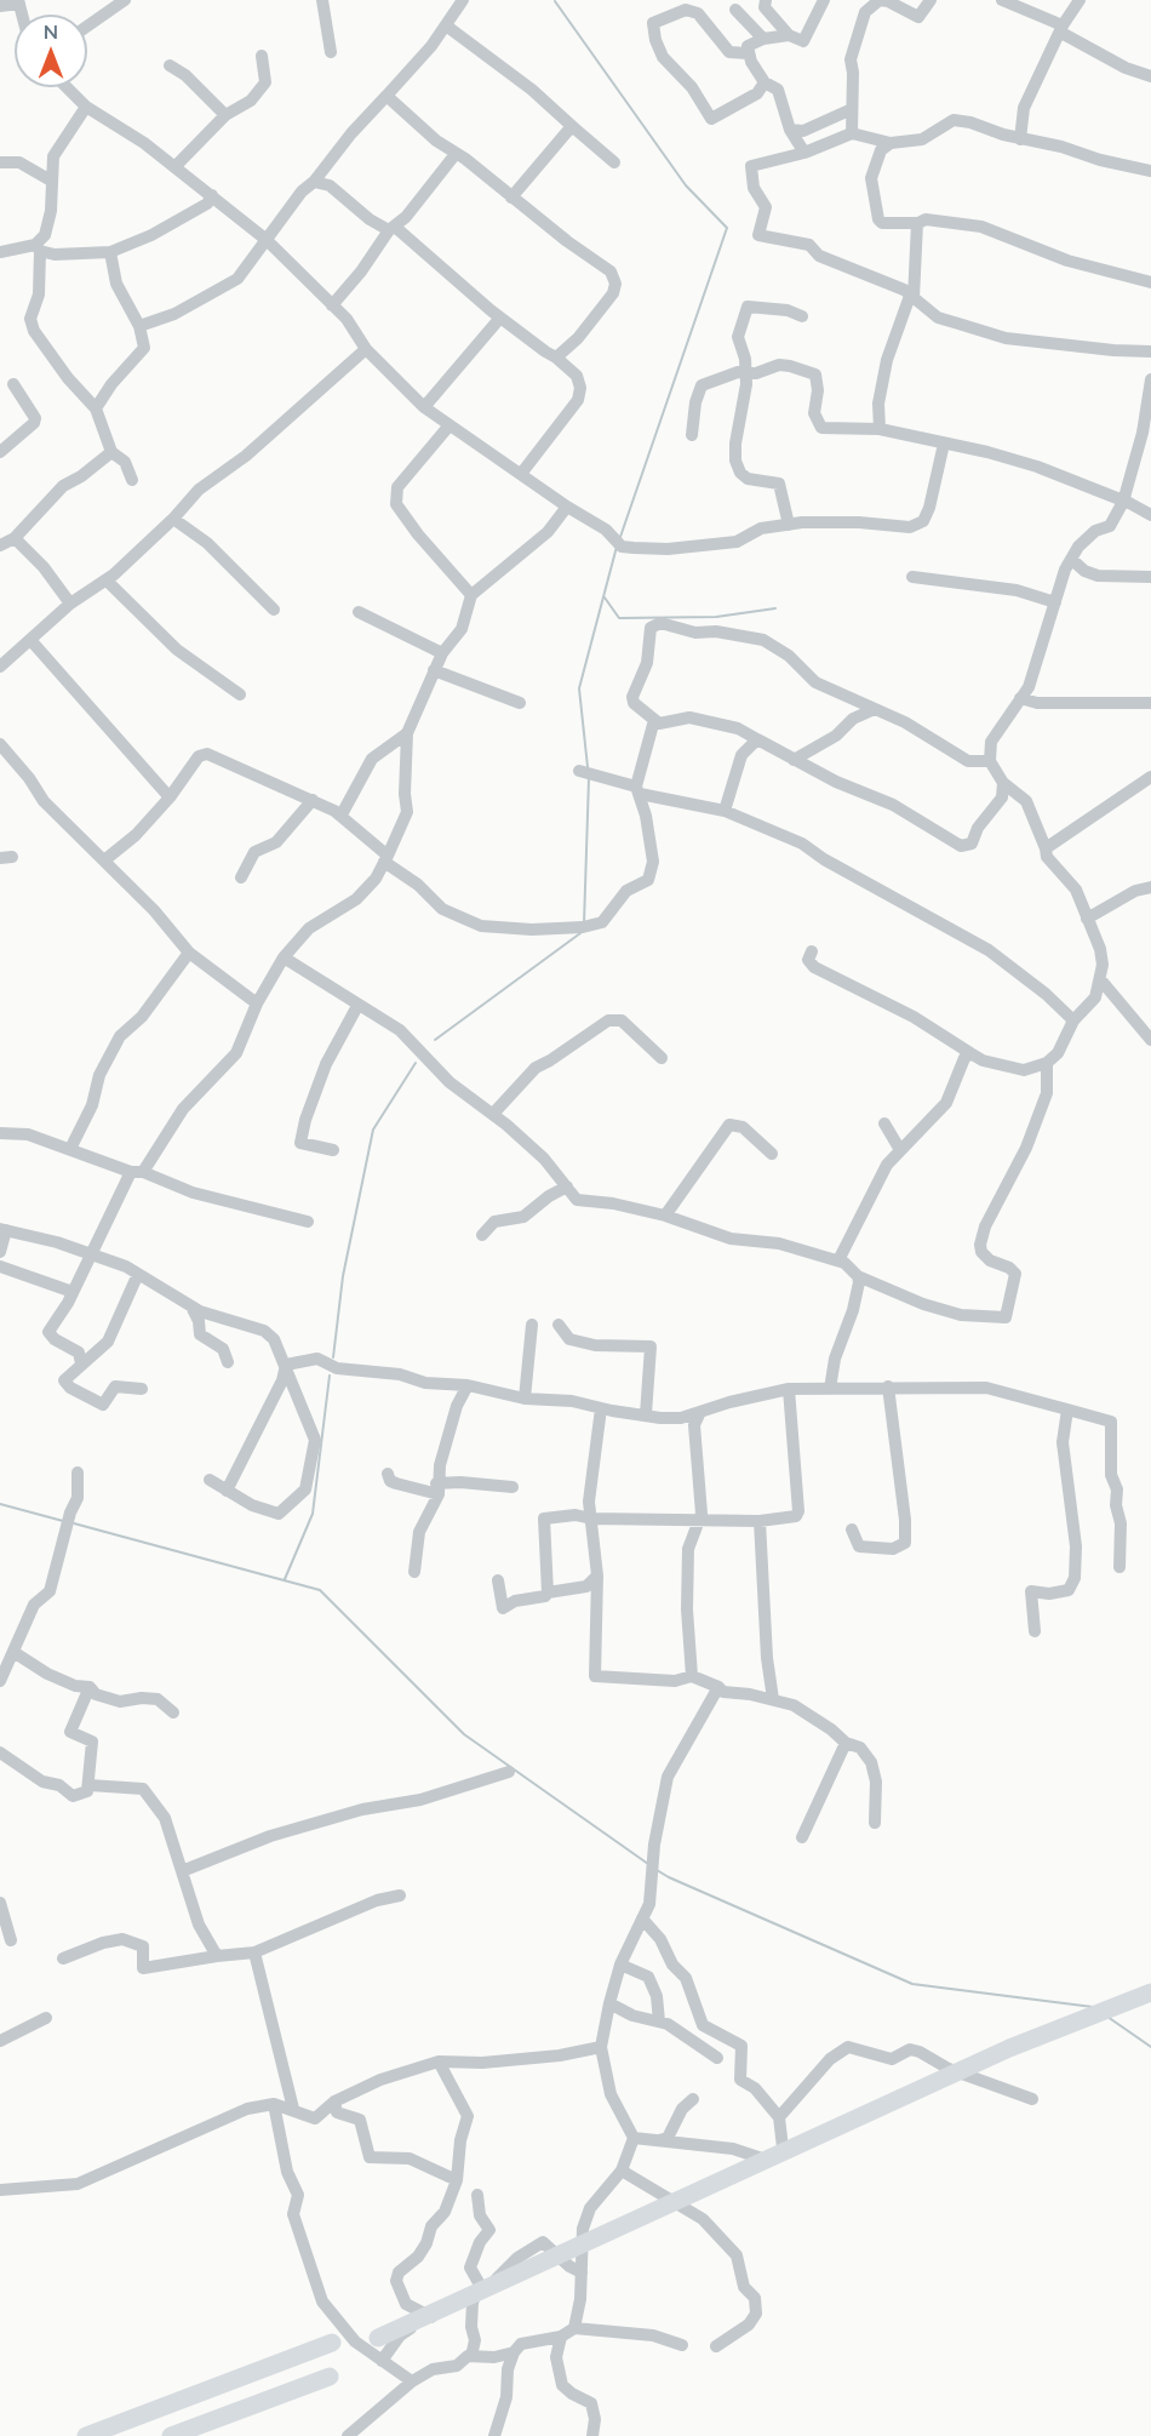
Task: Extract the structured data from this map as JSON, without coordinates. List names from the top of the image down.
{
  "north": "top"
}
